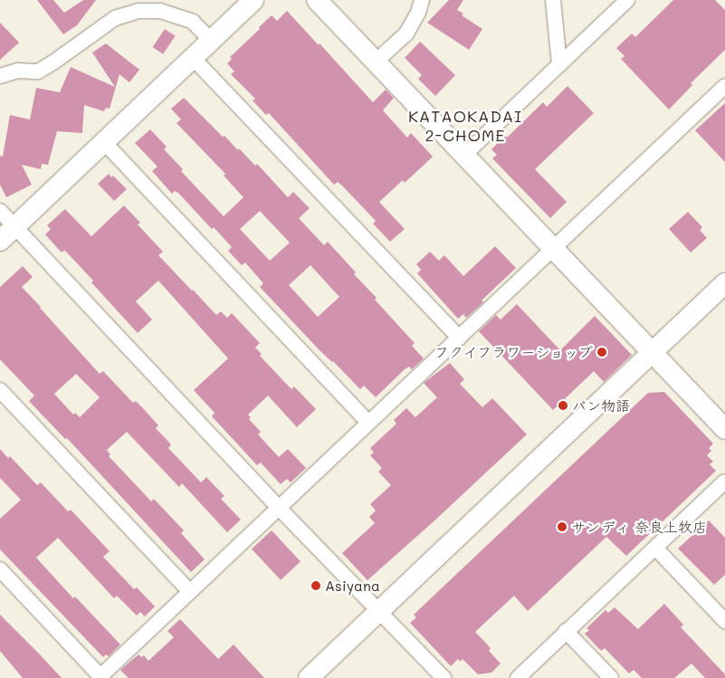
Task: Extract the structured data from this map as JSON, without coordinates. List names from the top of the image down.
{
  "districts": ["KATAOKADAI 2-CHOME"],
  "places": [
    "フクイフラワーショップ",
    "パン物語",
    "サンディ 奈良上牧店",
    "Asiyana"
  ]
}
